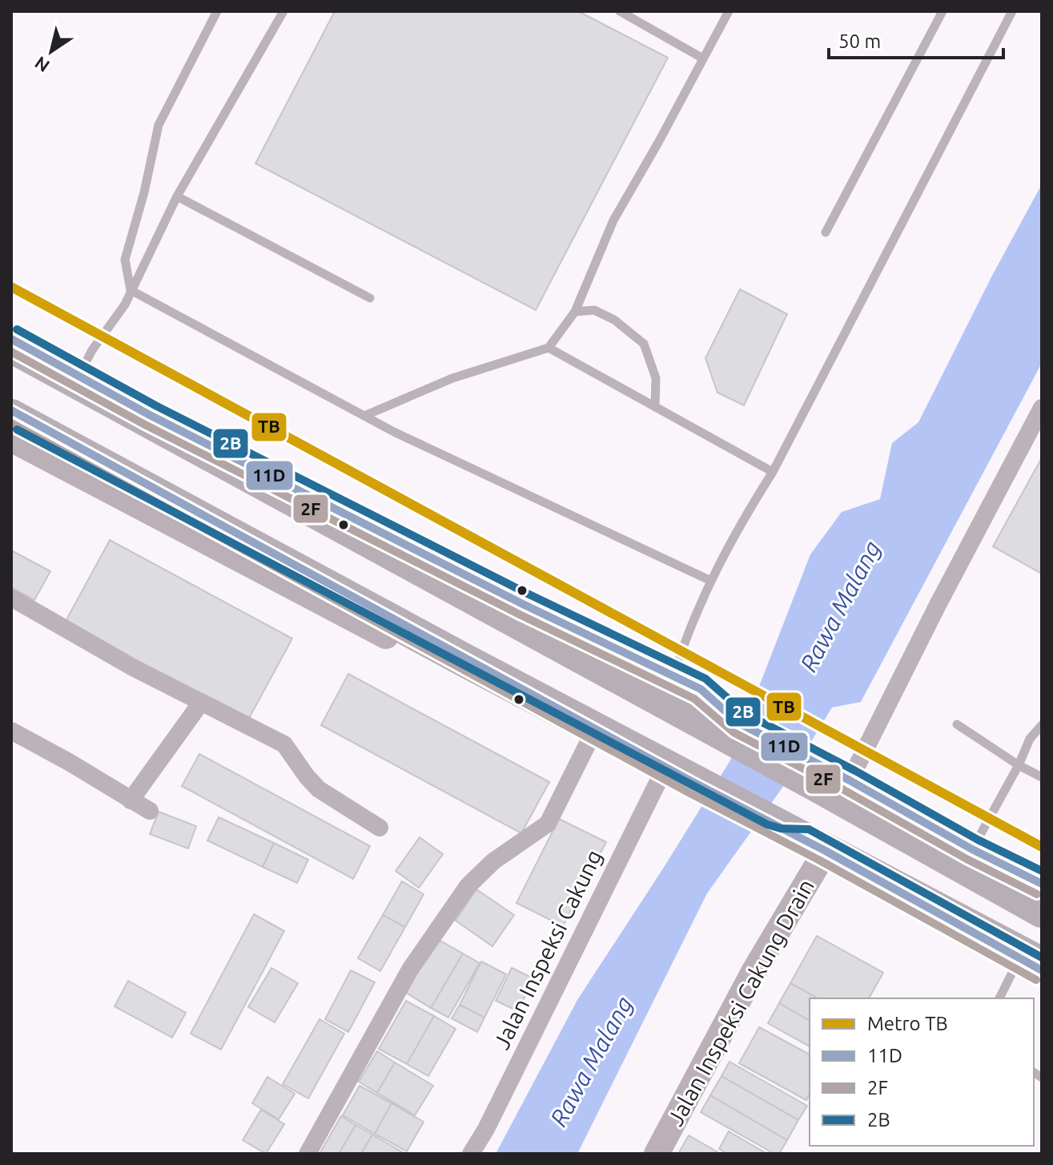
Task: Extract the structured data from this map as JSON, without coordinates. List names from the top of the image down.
{
  "streets": {
    "street": ["Jalan Inspeksi Cakung", "Jalan Inspeksi Cakung Drain"]
  },
  "water": ["Rawa Malang"],
  "lines": [
    "metro line TB",
    "transit line 2B",
    "transit line 11D",
    "transit line 2F"
  ],
  "legend": [
    "Metro TB",
    "11D",
    "2F",
    "2B"
  ],
  "scale_bar": "50 m",
  "north": "bottom left"
}
